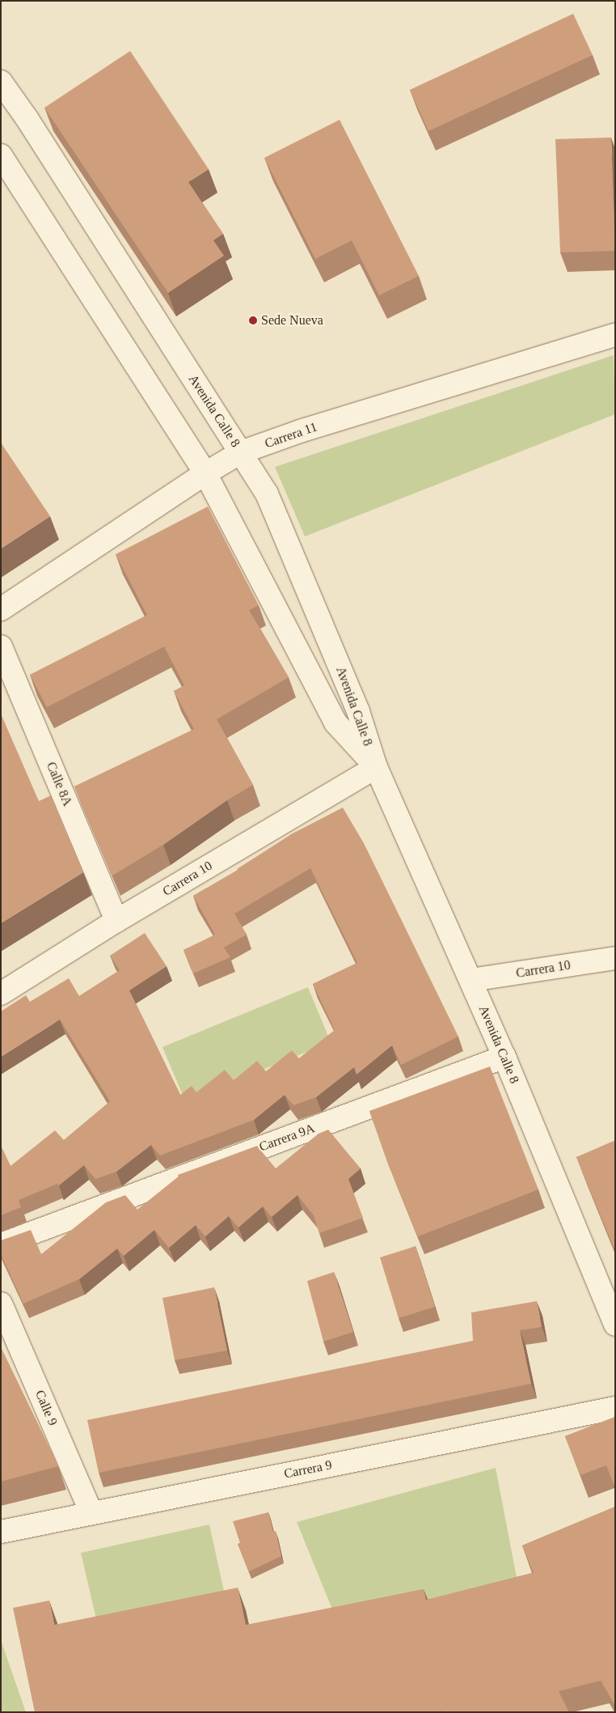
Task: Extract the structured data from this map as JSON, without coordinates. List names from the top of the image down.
{
  "streets": {
    "street": [
      "Avenida Calle 8",
      "Carrera 11",
      "Calle 8A",
      "Carrera 10",
      "Carrera 9A",
      "Calle 9",
      "Carrera 9"
    ]
  },
  "crossings": [
    ["Avenida Calle 8", "Carrera 11"],
    ["Avenida Calle 8", "Carrera 10"],
    ["Avenida Calle 8", "Carrera 9A"],
    ["Calle 8A", "Carrera 10"],
    ["Calle 9", "Carrera 9"]
  ],
  "places": ["Sede Nueva"]
}
